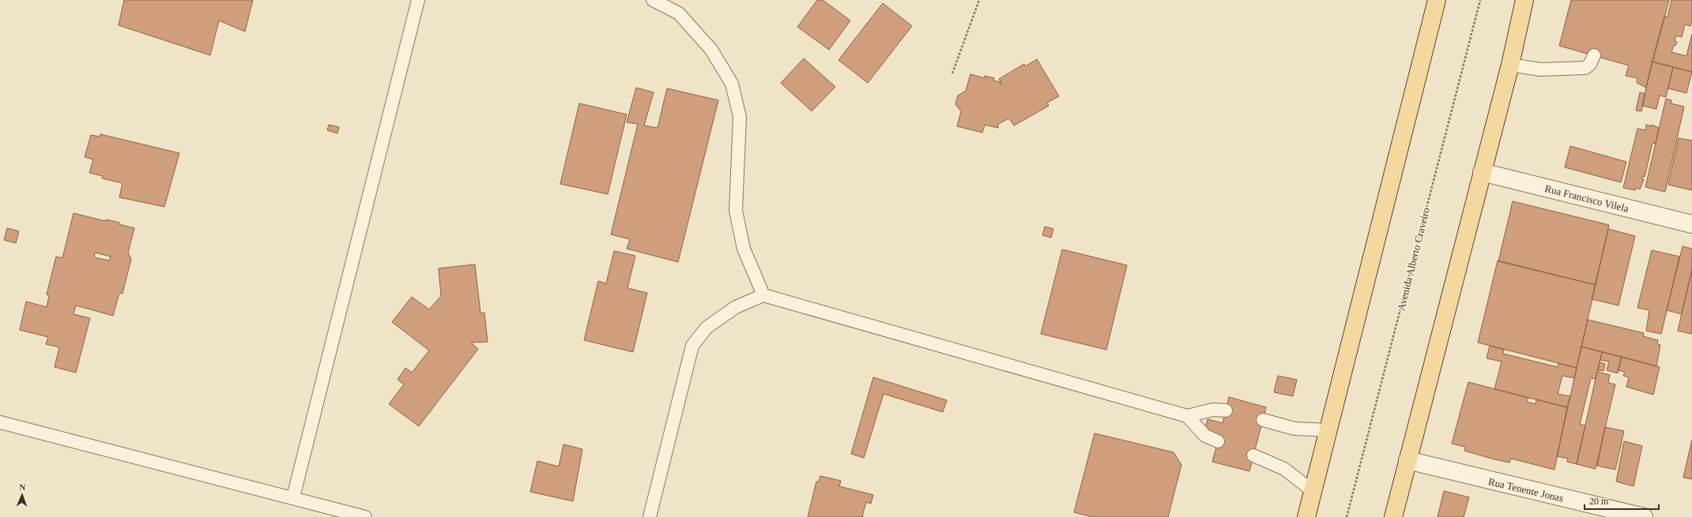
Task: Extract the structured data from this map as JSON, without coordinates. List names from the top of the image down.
{
  "streets": {
    "street": ["Rua Francisco Vilela", "Rua Tenente Jonas"],
    "path": ["Avenida Alberto Craveiro"]
  },
  "scale_bar": "20 m",
  "north": "top"
}
